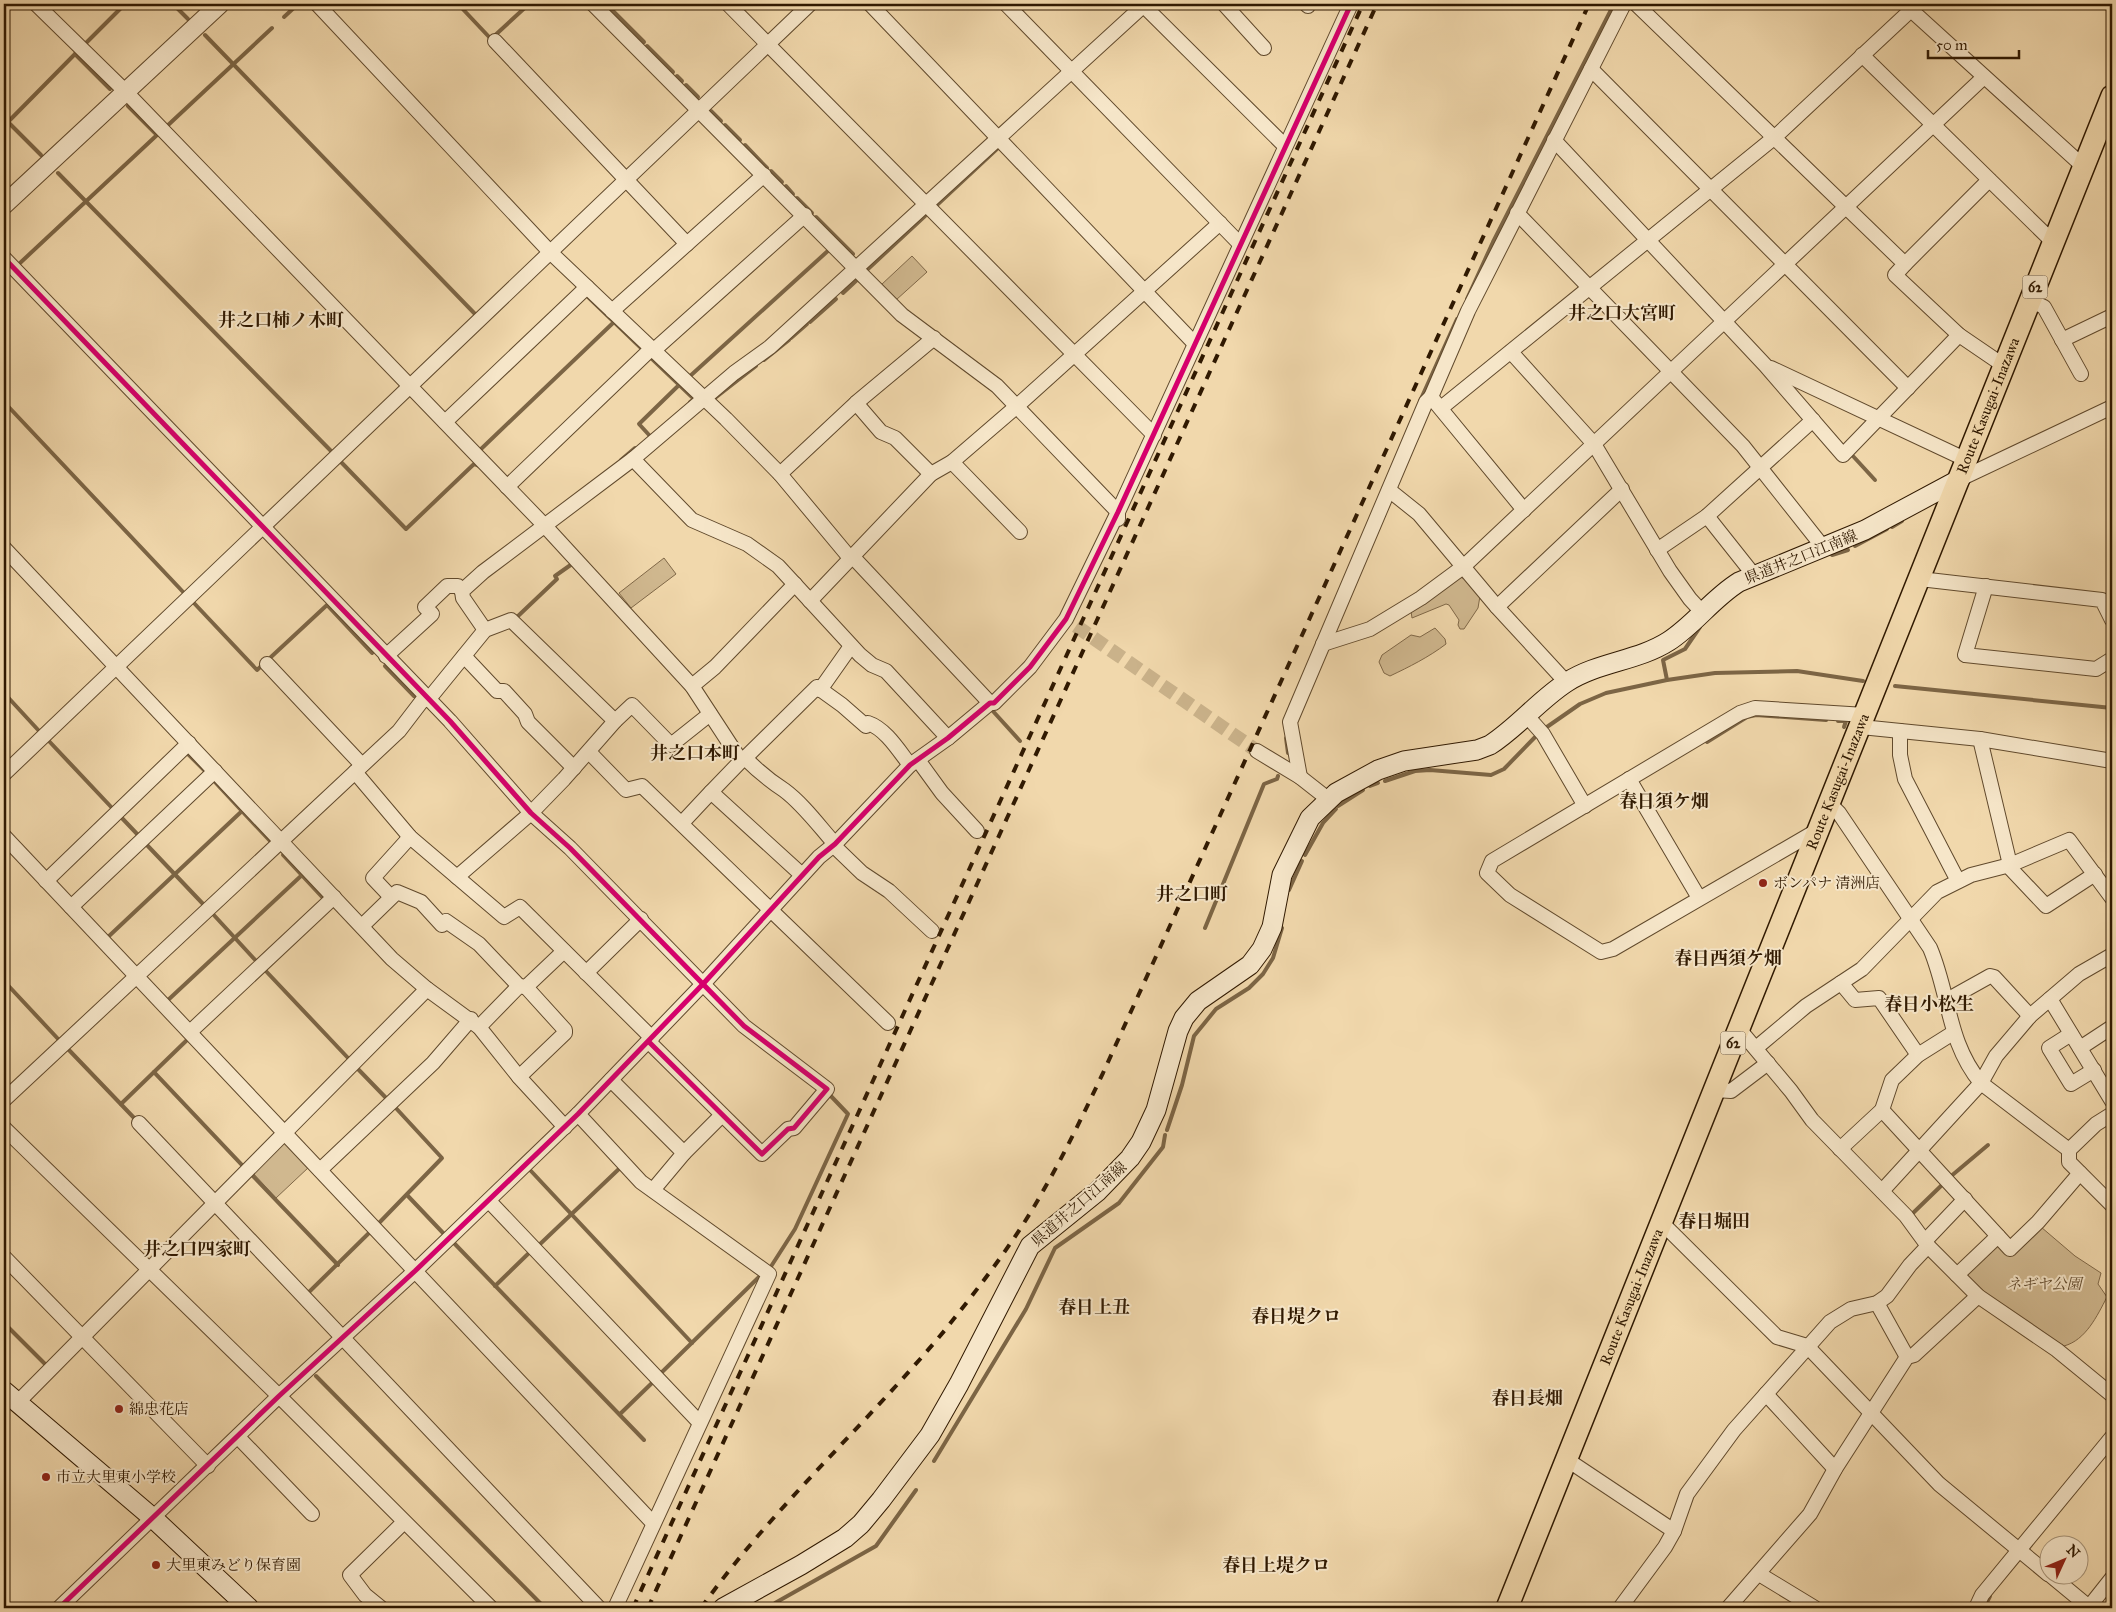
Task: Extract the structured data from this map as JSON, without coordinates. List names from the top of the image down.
{
  "streets": {
    "main road": ["62", "Route Kasugai-Inazawa", "県道井之口江南線"]
  },
  "crossings": [
    ["Route Kasugai-Inazawa", "県道井之口江南線"]
  ],
  "districts": [
    "井之口大宮町",
    "井之口柿ノ木町",
    "井之口本町",
    "春日須ケ畑",
    "井之口町",
    "春日西須ケ畑",
    "春日小松生",
    "春日堀田",
    "井之口四家町",
    "春日上丑",
    "春日堤クロ",
    "春日長畑",
    "春日上堤クロ"
  ],
  "parks": ["ネギヤ公園"],
  "places": [
    "ボンパナ 清洲店",
    "綿忠花店",
    "市立大里東小学校",
    "大里東みどり保育園"
  ],
  "scale_bar": "50 m",
  "north": "top right"
}
